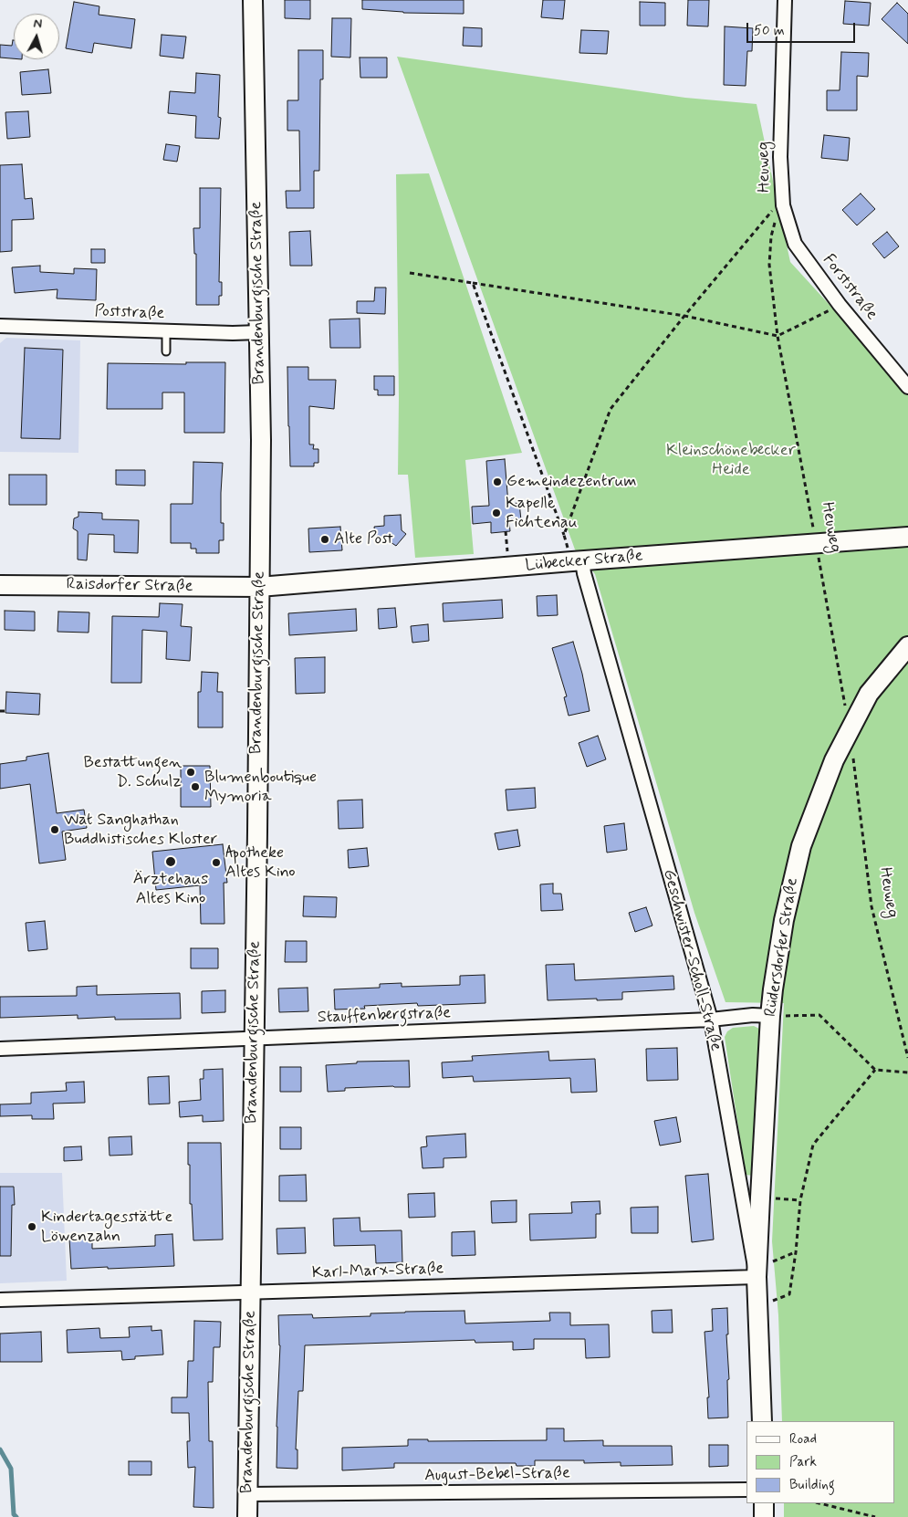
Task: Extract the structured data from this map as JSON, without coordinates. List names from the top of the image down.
{
  "streets": {
    "street": [
      "Heuweg",
      "Forststraße",
      "Brandenburgische Straße",
      "Poststraße",
      "Lübecker Straße",
      "Raisdorfer Straße",
      "Rüdersdorfer Straße",
      "Geschwister-Scholl-Straße",
      "Stauffenbergstraße",
      "Karl-Marx-Straße",
      "August-Bebel-Straße"
    ]
  },
  "crossings": [
    ["Heuweg", "Forststraße"],
    ["Heuweg", "Lübecker Straße"],
    ["Heuweg", "Rüdersdorfer Straße"],
    ["Brandenburgische Straße", "Poststraße"],
    ["Brandenburgische Straße", "Lübecker Straße"],
    ["Brandenburgische Straße", "Raisdorfer Straße"],
    ["Brandenburgische Straße", "Stauffenbergstraße"],
    ["Brandenburgische Straße", "Karl-Marx-Straße"],
    ["Brandenburgische Straße", "August-Bebel-Straße"],
    ["Lübecker Straße", "Raisdorfer Straße"],
    ["Lübecker Straße", "Geschwister-Scholl-Straße"],
    ["Rüdersdorfer Straße", "Geschwister-Scholl-Straße"],
    ["Rüdersdorfer Straße", "Stauffenbergstraße"],
    ["Rüdersdorfer Straße", "Karl-Marx-Straße"],
    ["Geschwister-Scholl-Straße", "Stauffenbergstraße"],
    ["Geschwister-Scholl-Straße", "Karl-Marx-Straße"]
  ],
  "parks": ["Kleinschönebecker Heide"],
  "places": [
    "Gemeindezentrum",
    "Kapelle Fichtenau",
    "Alte Post",
    "Bestattungen D. Schulz",
    "Blumenboutique Mymoria",
    "Wat Sanghathan Buddhistisches Kloster",
    "Ärztehaus Altes Kino",
    "Apotheke Altes Kino",
    "Kindertagesstätte Löwenzahn"
  ],
  "legend": ["Road", "Park", "Building"],
  "scale_bar": "50 m",
  "north": "top"
}
